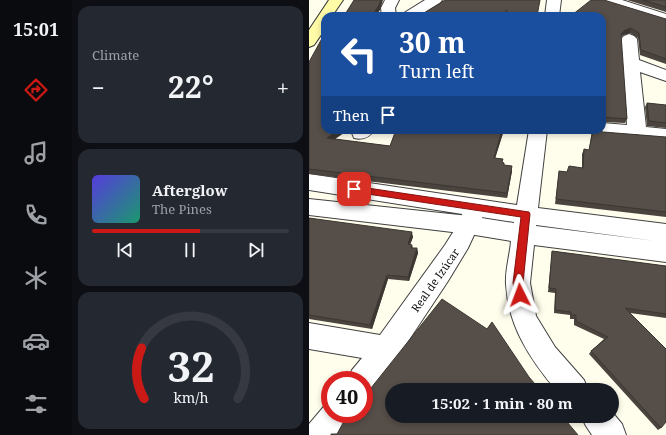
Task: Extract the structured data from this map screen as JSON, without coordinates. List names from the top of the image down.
{
  "streets": {
    "street": ["Real de Izúcar"]
  },
  "page": {
    "tabs": "15:01",
    "tile": "Climate",
    "turn": ["30 m", "Turn left"],
    "heat": ["−", "22°", "+"],
    "then": "Then",
    "song": ["Afterglow", "The Pines"],
    "limit": "40",
    "trip": "15:02 · 1 min · 80 m",
    "gauge": ["32", "km/h"]
  }
}
